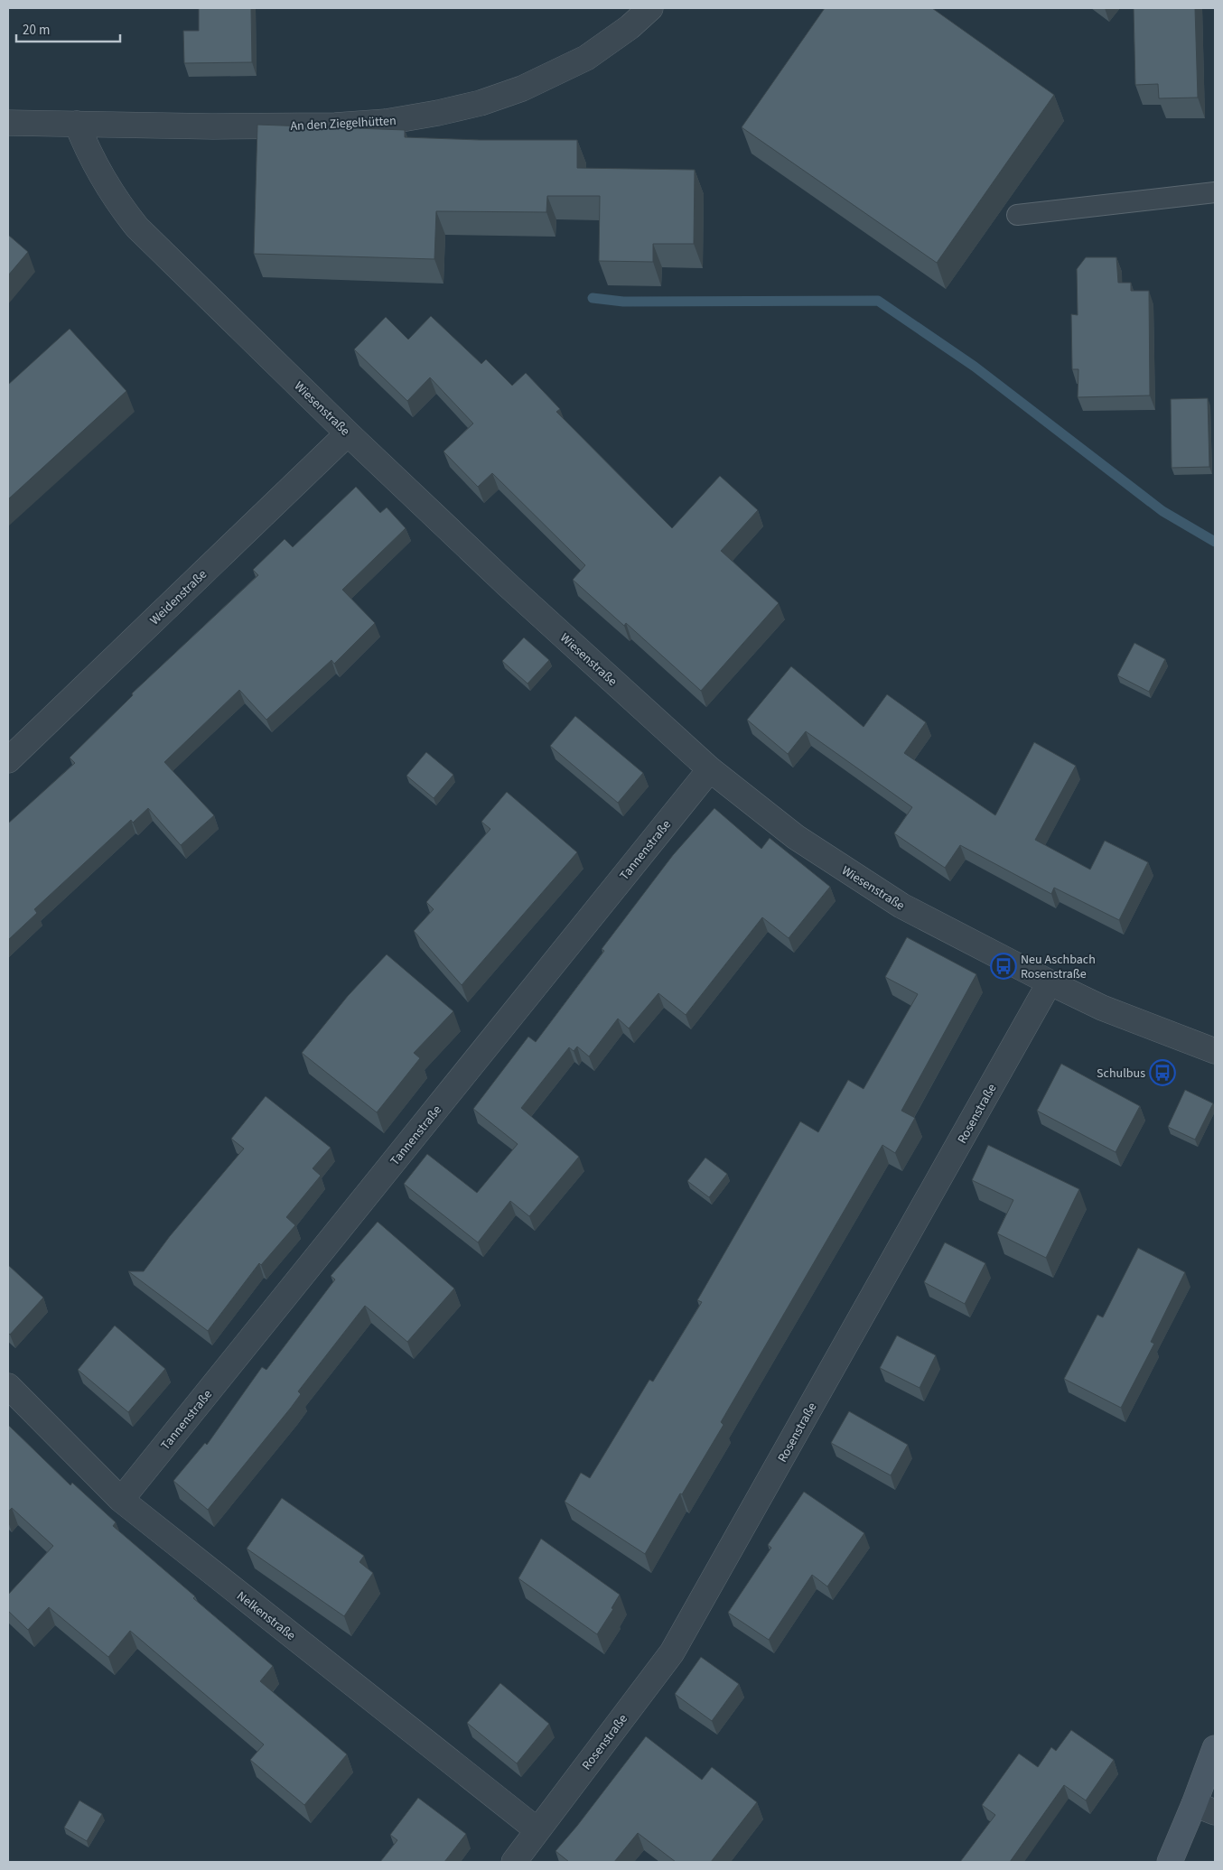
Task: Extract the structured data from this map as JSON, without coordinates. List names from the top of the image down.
{
  "streets": {
    "street": [
      "An den Ziegelhütten",
      "Wiesenstraße",
      "Weidenstraße",
      "Tannenstraße",
      "Rosenstraße",
      "Nelkenstraße"
    ]
  },
  "crossings": [
    ["An den Ziegelhütten", "Wiesenstraße"],
    ["Wiesenstraße", "Weidenstraße"],
    ["Wiesenstraße", "Tannenstraße"],
    ["Wiesenstraße", "Rosenstraße"],
    ["Tannenstraße", "Nelkenstraße"],
    ["Rosenstraße", "Nelkenstraße"]
  ],
  "places": {
    "bus stop": ["Neu Aschbach Rosenstraße", "Schulbus"]
  },
  "scale_bar": "20 m"
}
